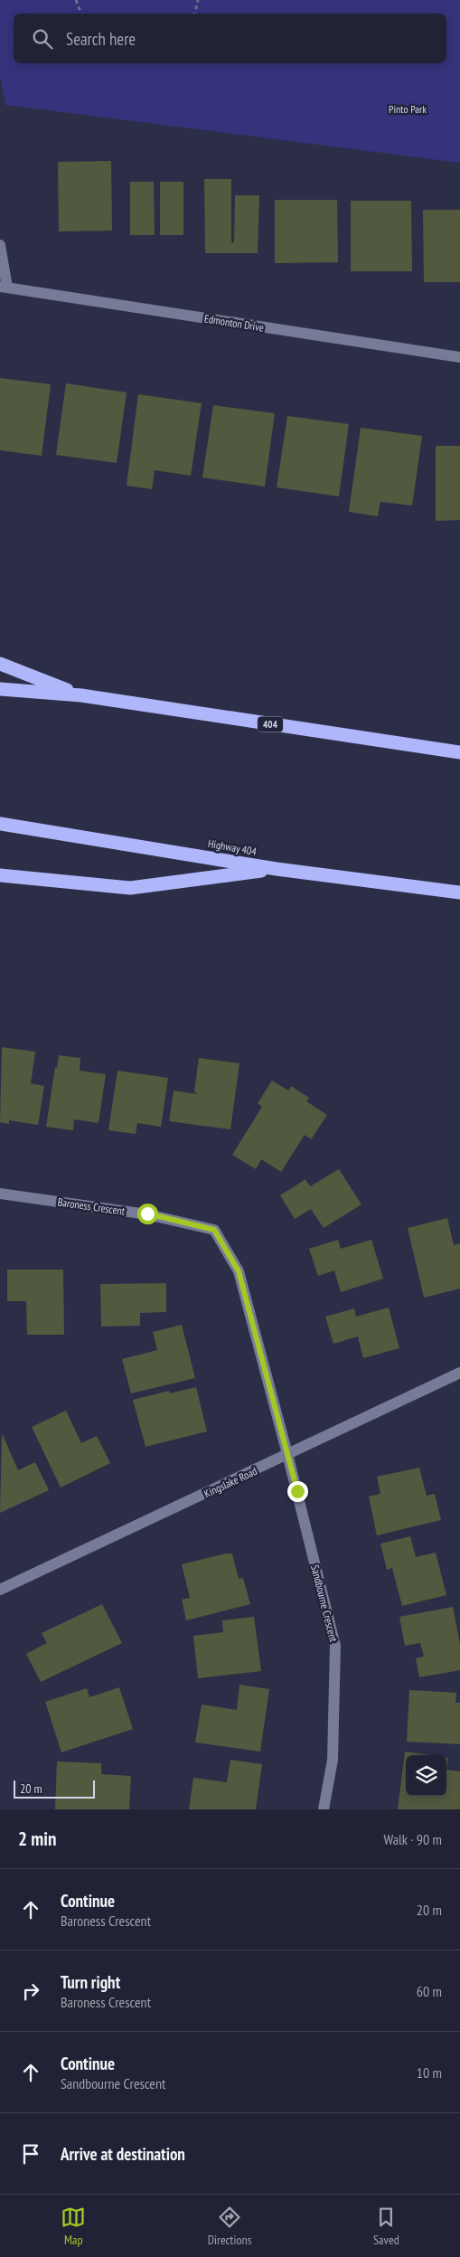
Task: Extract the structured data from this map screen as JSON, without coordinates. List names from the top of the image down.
{
  "streets": {
    "highway": ["404", "Highway 404"],
    "street": [
      "Edmonton Drive",
      "Baroness Crescent",
      "Kingslake Road",
      "Sandbourne Crescent"
    ]
  },
  "crossings": [
    ["Baroness Crescent", "Kingslake Road"],
    ["Baroness Crescent", "Sandbourne Crescent"],
    ["Kingslake Road", "Sandbourne Crescent"]
  ],
  "parks": ["Pinto Park"],
  "scale_bar": "20 m",
  "page": {
    "search": "Search here",
    "scale": "20 m",
    "heading": ["2 min", "Walk · 90 m"],
    "list": [
      ["Continue", "Baroness Crescent", "20 m"],
      ["Turn right", "Baroness Crescent", "60 m"],
      ["Continue", "Sandbourne Crescent", "10 m"],
      "Arrive at destination"
    ],
    "nav": ["Map", "Directions", "Saved"]
  }
}
